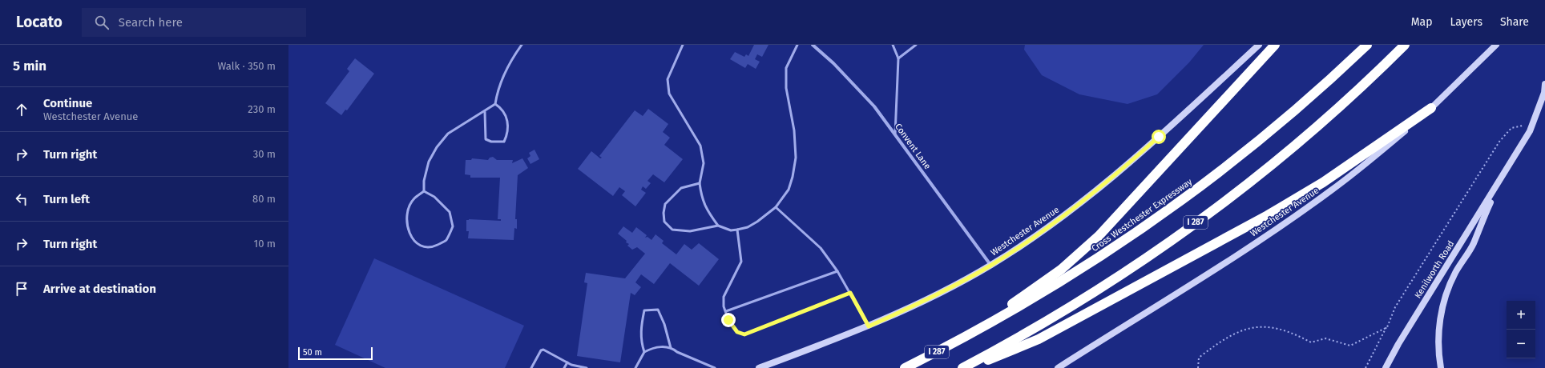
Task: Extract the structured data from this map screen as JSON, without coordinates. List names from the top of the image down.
{
  "streets": {
    "highway": ["Cross Westchester Expressway", "I 287"],
    "main road": ["Westchester Avenue", "Kenilworth Road"],
    "street": ["Convent Lane"]
  },
  "crossings": [
    ["Convent Lane", "Westchester Avenue"]
  ],
  "scale_bar": "50 m",
  "page": {
    "header": "Locato",
    "search": "Search here",
    "nav": ["Map", "Layers", "Share"],
    "heading": ["5 min", "Walk · 350 m"],
    "list": [
      ["Continue", "Westchester Avenue", "230 m"],
      ["Turn right", "30 m"],
      ["Turn left", "80 m"],
      ["Turn right", "10 m"],
      "Arrive at destination"
    ],
    "map_buttons": ["+", "−"],
    "scale": "50 m"
  }
}
